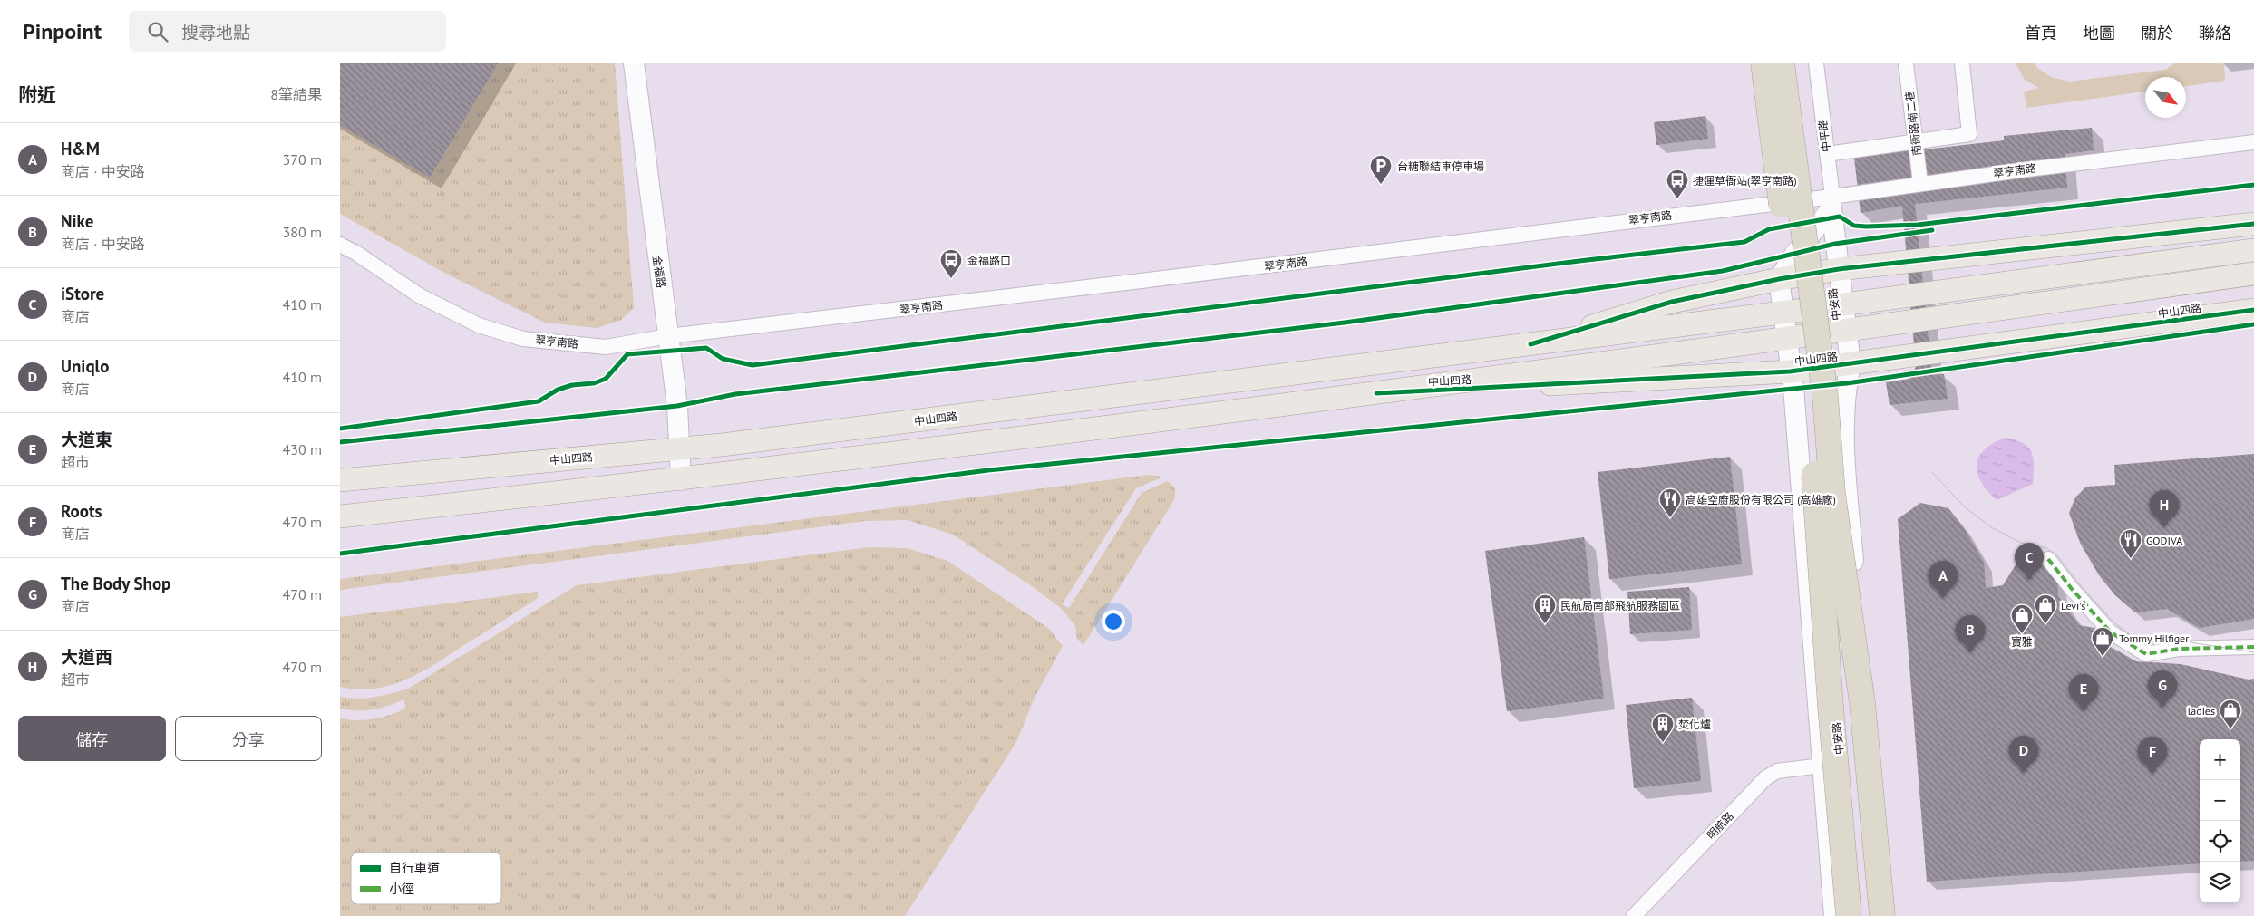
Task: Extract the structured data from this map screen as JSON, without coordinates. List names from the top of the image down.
{
  "streets": {
    "main road": ["中山四路"],
    "street": [
      "南衙路南二巷",
      "中平路",
      "翠亨南路",
      "金福路",
      "中安路",
      "明航路"
    ]
  },
  "crossings": [
    ["南衙路南二巷", "翠亨南路"],
    ["中平路", "翠亨南路"],
    ["中平路", "中安路"],
    ["翠亨南路", "金福路"],
    ["翠亨南路", "中安路"],
    ["金福路", "中山四路"],
    ["中安路", "中山四路"],
    ["中安路", "明航路"]
  ],
  "places": {
    "parking": ["台糖聯結車停車場"],
    "bus stop": ["捷運草衙站(翠亨南路)", "金福路口"],
    "restaurant": ["高雄空廚股份有限公司 (高雄廠)", "GODIVA"],
    "building": ["民航局南部飛航服務園區", "焚化爐"],
    "shop": [
      "Levi's",
      "寶雅",
      "Tommy Hilfiger",
      "ladies"
    ]
  },
  "legend": ["自行車道", "小徑"],
  "north": "bottom right",
  "page": {
    "header": "Pinpoint",
    "search": "搜尋地點",
    "nav": [
      "首頁",
      "地圖",
      "關於",
      "聯絡"
    ],
    "heading": ["附近", "8筆結果"],
    "list": [
      {
        "mark": "A",
        "name": "H&M",
        "note": "商店 · 中安路",
        "value": "370 m"
      },
      {
        "mark": "B",
        "name": "Nike",
        "note": "商店 · 中安路",
        "value": "380 m"
      },
      {
        "mark": "C",
        "name": "iStore",
        "note": "商店",
        "value": "410 m"
      },
      {
        "mark": "D",
        "name": "Uniqlo",
        "note": "商店",
        "value": "410 m"
      },
      {
        "mark": "E",
        "name": "大道東",
        "note": "超市",
        "value": "430 m"
      },
      {
        "mark": "F",
        "name": "Roots",
        "note": "商店",
        "value": "470 m"
      },
      {
        "mark": "G",
        "name": "The Body Shop",
        "note": "商店",
        "value": "470 m"
      },
      {
        "mark": "H",
        "name": "大道西",
        "note": "超市",
        "value": "470 m"
      }
    ],
    "pins": [
      "H",
      "C",
      "A",
      "B",
      "G",
      "E",
      "D",
      "F"
    ],
    "buttons": ["儲存", "分享"],
    "map_buttons": ["+", "−"]
  }
}
